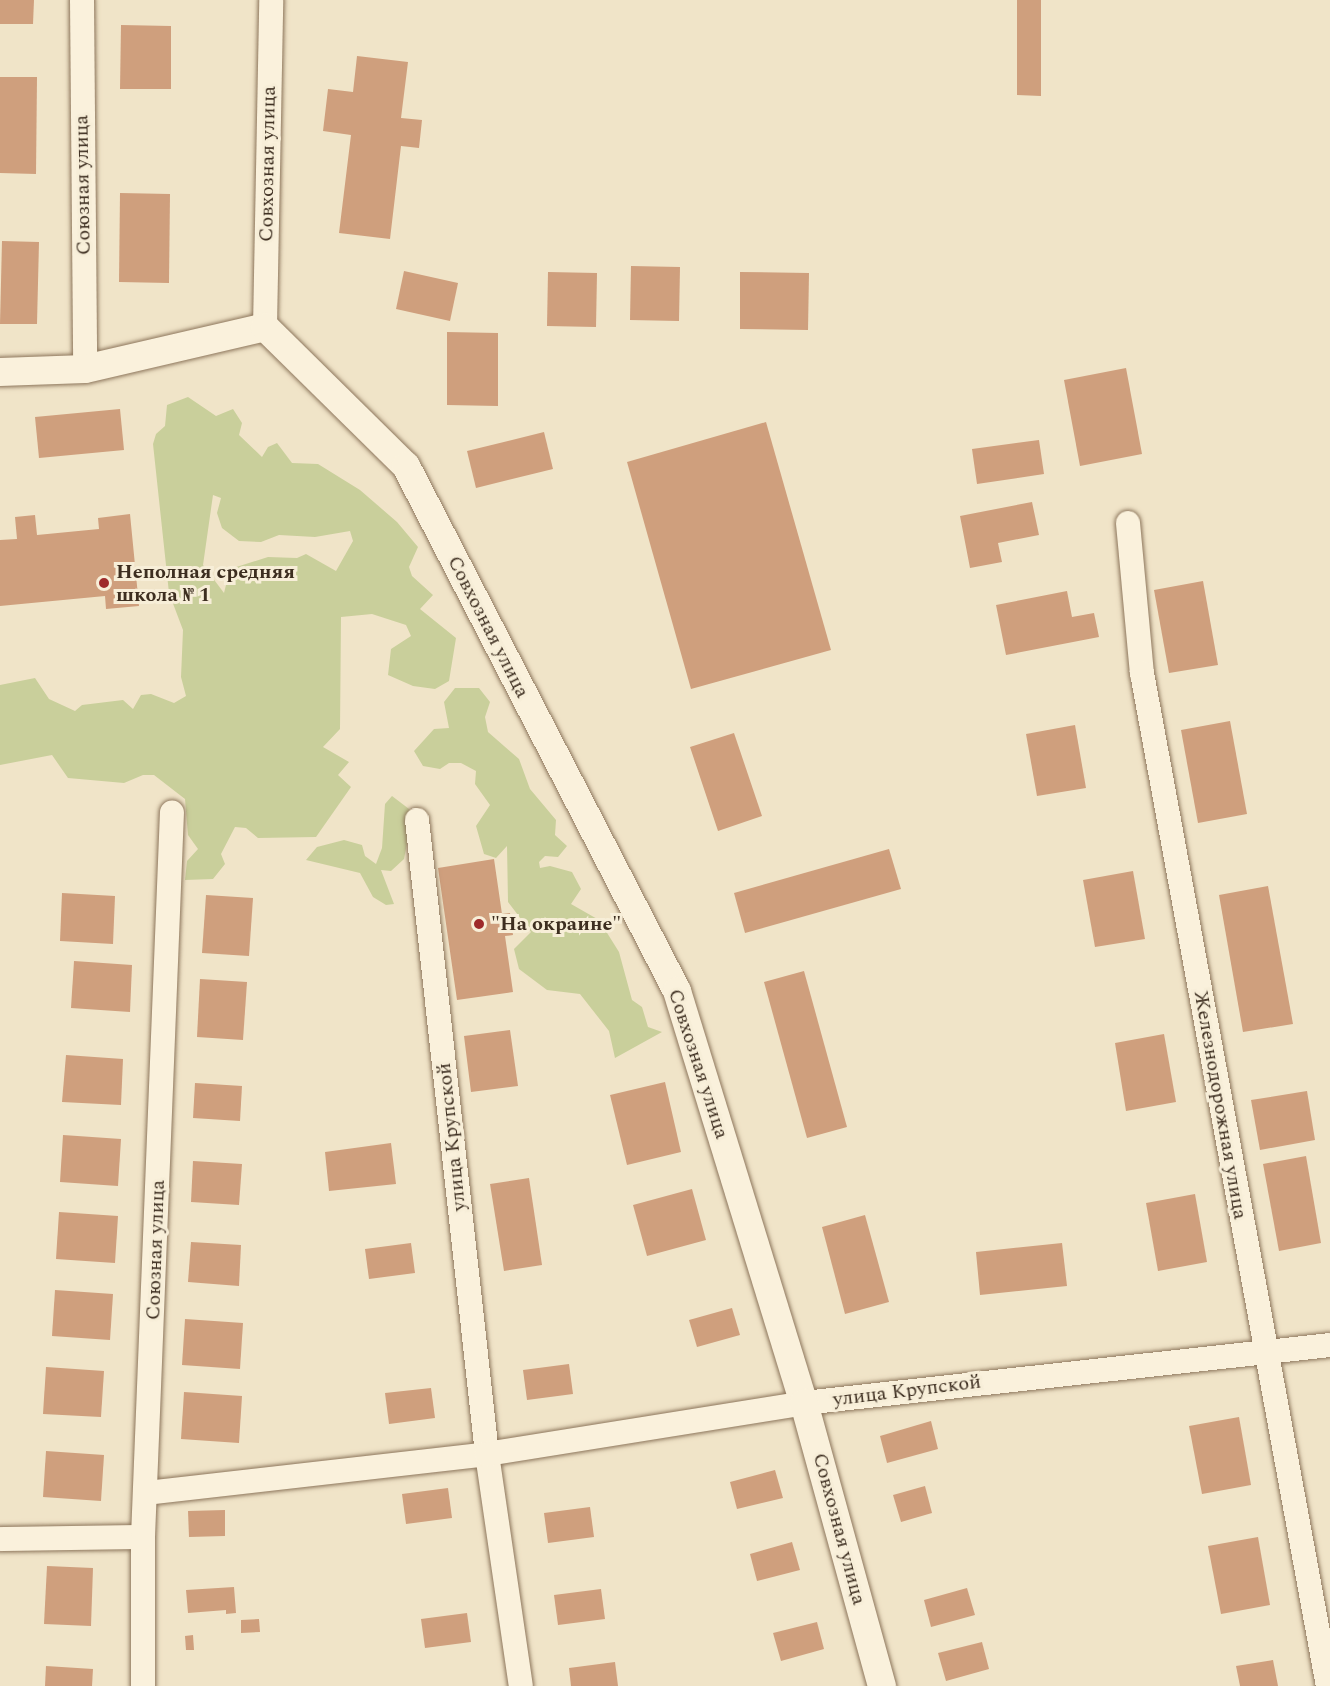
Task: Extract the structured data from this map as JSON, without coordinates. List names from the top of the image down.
{
  "streets": {
    "street": [
      "Совхозная улица",
      "Союзная улица",
      "Железнодорожная улица",
      "улица Крупской"
    ]
  },
  "crossings": [
    ["Совхозная улица", "улица Крупской"],
    ["Союзная улица", "улица Крупской"],
    ["Железнодорожная улица", "улица Крупской"]
  ],
  "places": ["Неполная средняя школа № 1", "\"На окраине\""]
}
